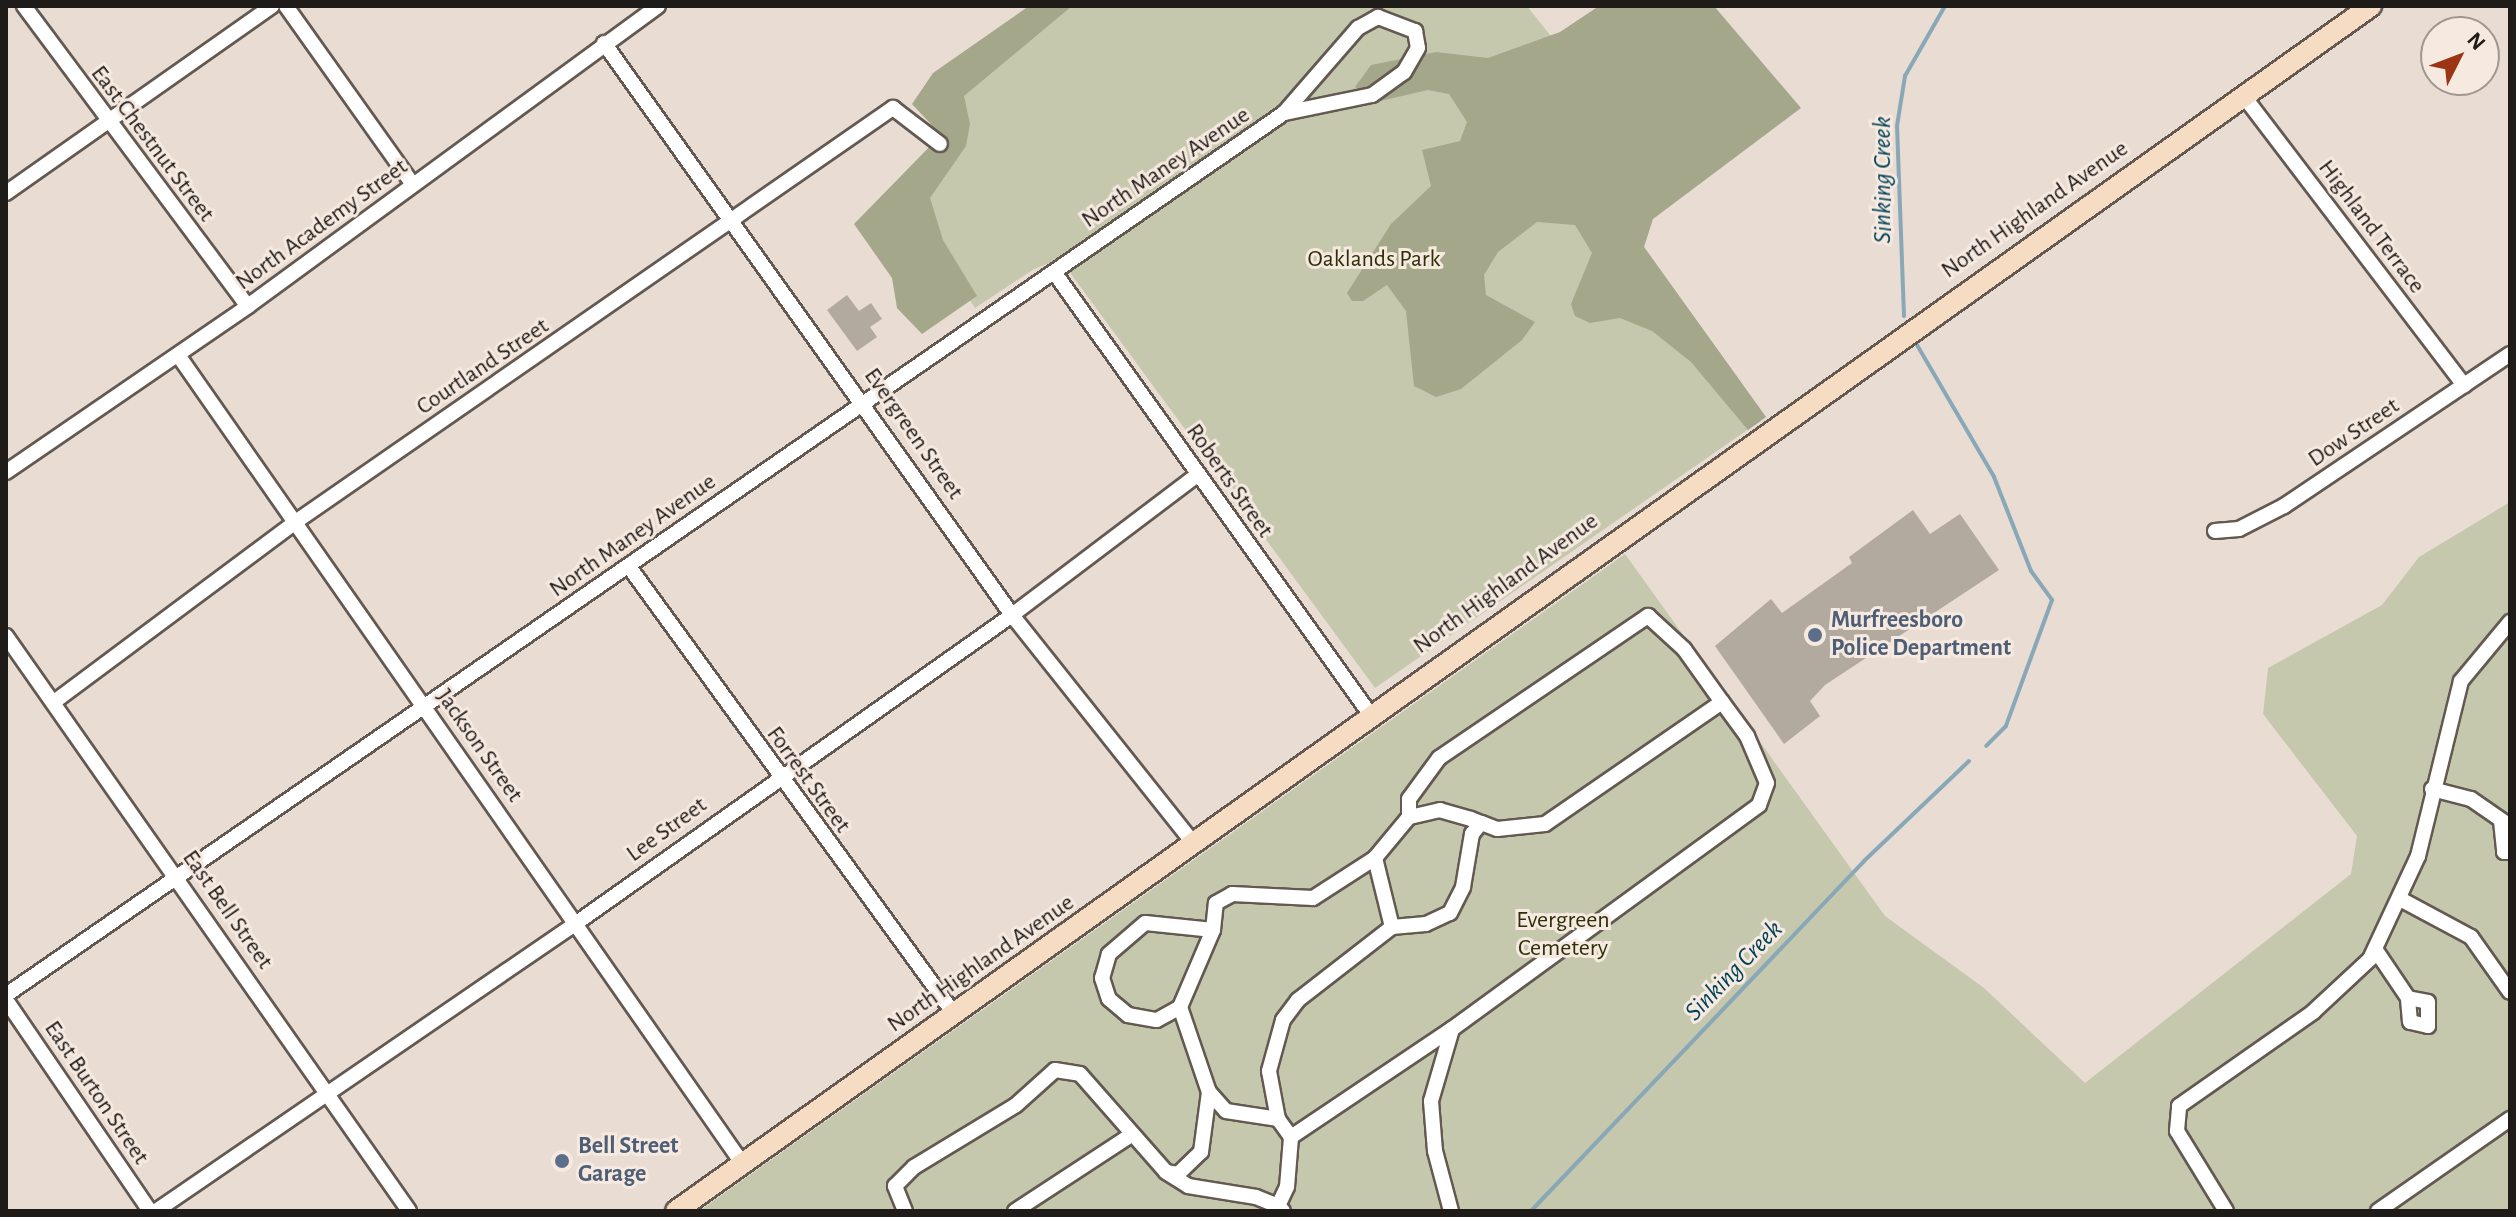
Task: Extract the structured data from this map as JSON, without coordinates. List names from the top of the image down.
{
  "streets": {
    "street": [
      "East Chestnut Street",
      "North Maney Avenue",
      "North Highland Avenue",
      "North Academy Street",
      "Highland Terrace",
      "Courtland Street",
      "Dow Street",
      "Evergreen Street",
      "Roberts Street",
      "Jackson Street",
      "Forrest Street",
      "Lee Street",
      "East Bell Street",
      "East Burton Street"
    ]
  },
  "crossings": [
    ["East Chestnut Street", "North Academy Street"],
    ["North Maney Avenue", "Evergreen Street"],
    ["North Maney Avenue", "Roberts Street"],
    ["North Maney Avenue", "Jackson Street"],
    ["North Maney Avenue", "Forrest Street"],
    ["North Maney Avenue", "East Bell Street"],
    ["North Maney Avenue", "East Burton Street"],
    ["North Highland Avenue", "Highland Terrace"],
    ["North Highland Avenue", "Evergreen Street"],
    ["North Highland Avenue", "Roberts Street"],
    ["North Highland Avenue", "Jackson Street"],
    ["North Highland Avenue", "Forrest Street"],
    ["North Academy Street", "Evergreen Street"],
    ["North Academy Street", "Jackson Street"],
    ["Highland Terrace", "Dow Street"],
    ["Courtland Street", "Evergreen Street"],
    ["Courtland Street", "Jackson Street"],
    ["Courtland Street", "East Bell Street"],
    ["Evergreen Street", "Lee Street"],
    ["Roberts Street", "Lee Street"],
    ["Jackson Street", "Lee Street"],
    ["Forrest Street", "Lee Street"],
    ["Lee Street", "East Bell Street"]
  ],
  "water": ["Sinking Creek"],
  "parks": ["Oaklands Park", "Evergreen Cemetery"],
  "places": ["Murfreesboro Police Department", "Bell Street Garage"],
  "north": "top right"
}
